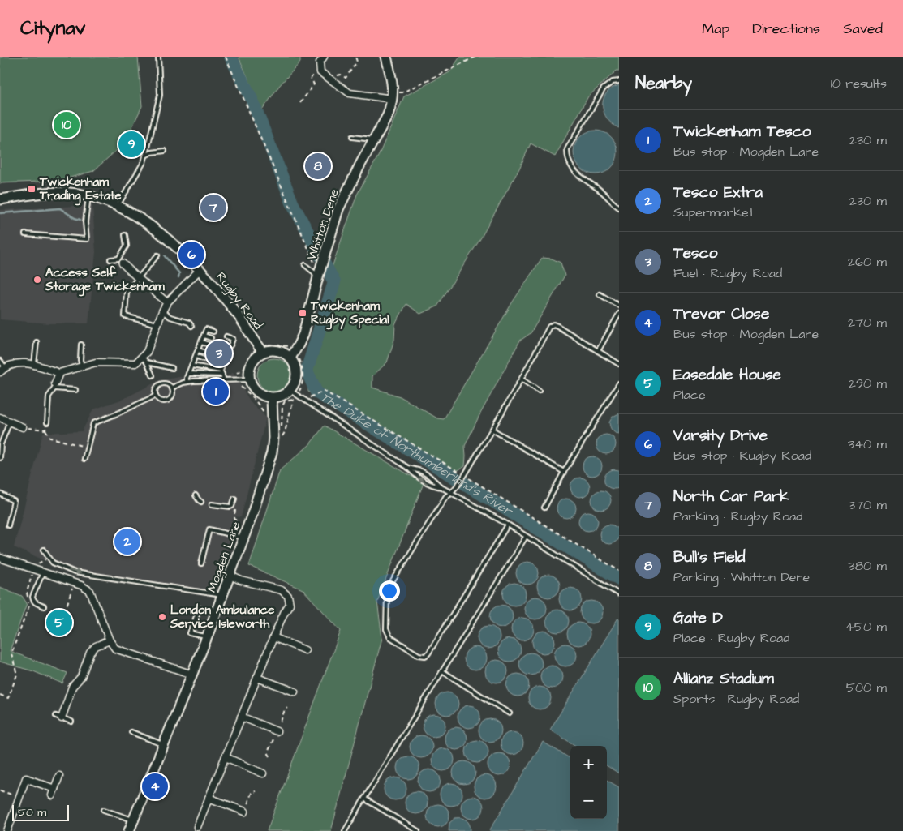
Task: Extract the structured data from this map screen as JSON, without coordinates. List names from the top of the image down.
{
  "streets": {
    "street": ["Whitton Dene", "Rugby Road", "Mogden Lane"]
  },
  "crossings": [
    ["Whitton Dene", "Rugby Road"],
    ["Whitton Dene", "Mogden Lane"],
    ["Rugby Road", "Mogden Lane"]
  ],
  "water": ["The Duke of Northumberland's River"],
  "places": {
    "transit": ["Twickenham Trading Estate", "Twickenham Rugby Special"],
    "other": ["Access Self Storage Twickenham", "London Ambulance Service Isleworth"]
  },
  "scale_bar": "50 m",
  "page": {
    "header": "Citynav",
    "nav": ["Map", "Directions", "Saved"],
    "heading": ["Nearby", "10 results"],
    "list": [
      {
        "mark": "1",
        "name": "Twickenham Tesco",
        "note": "Bus stop · Mogden Lane",
        "value": "230 m"
      },
      {
        "mark": "2",
        "name": "Tesco Extra",
        "note": "Supermarket",
        "value": "230 m"
      },
      {
        "mark": "3",
        "name": "Tesco",
        "note": "Fuel · Rugby Road",
        "value": "260 m"
      },
      {
        "mark": "4",
        "name": "Trevor Close",
        "note": "Bus stop · Mogden Lane",
        "value": "270 m"
      },
      {
        "mark": "5",
        "name": "Easedale House",
        "note": "Place",
        "value": "290 m"
      },
      {
        "mark": "6",
        "name": "Varsity Drive",
        "note": "Bus stop · Rugby Road",
        "value": "340 m"
      },
      {
        "mark": "7",
        "name": "North Car Park",
        "note": "Parking · Rugby Road",
        "value": "370 m"
      },
      {
        "mark": "8",
        "name": "Bull's Field",
        "note": "Parking · Whitton Dene",
        "value": "380 m"
      },
      {
        "mark": "9",
        "name": "Gate D",
        "note": "Place · Rugby Road",
        "value": "450 m"
      },
      {
        "mark": "10",
        "name": "Allianz Stadium",
        "note": "Sports · Rugby Road",
        "value": "500 m"
      }
    ],
    "pins": [
      "10",
      "9",
      "8",
      "7",
      "6",
      "3",
      "1",
      "2",
      "5",
      "4"
    ],
    "map_buttons": ["+", "−"],
    "scale": "50 m"
  }
}
